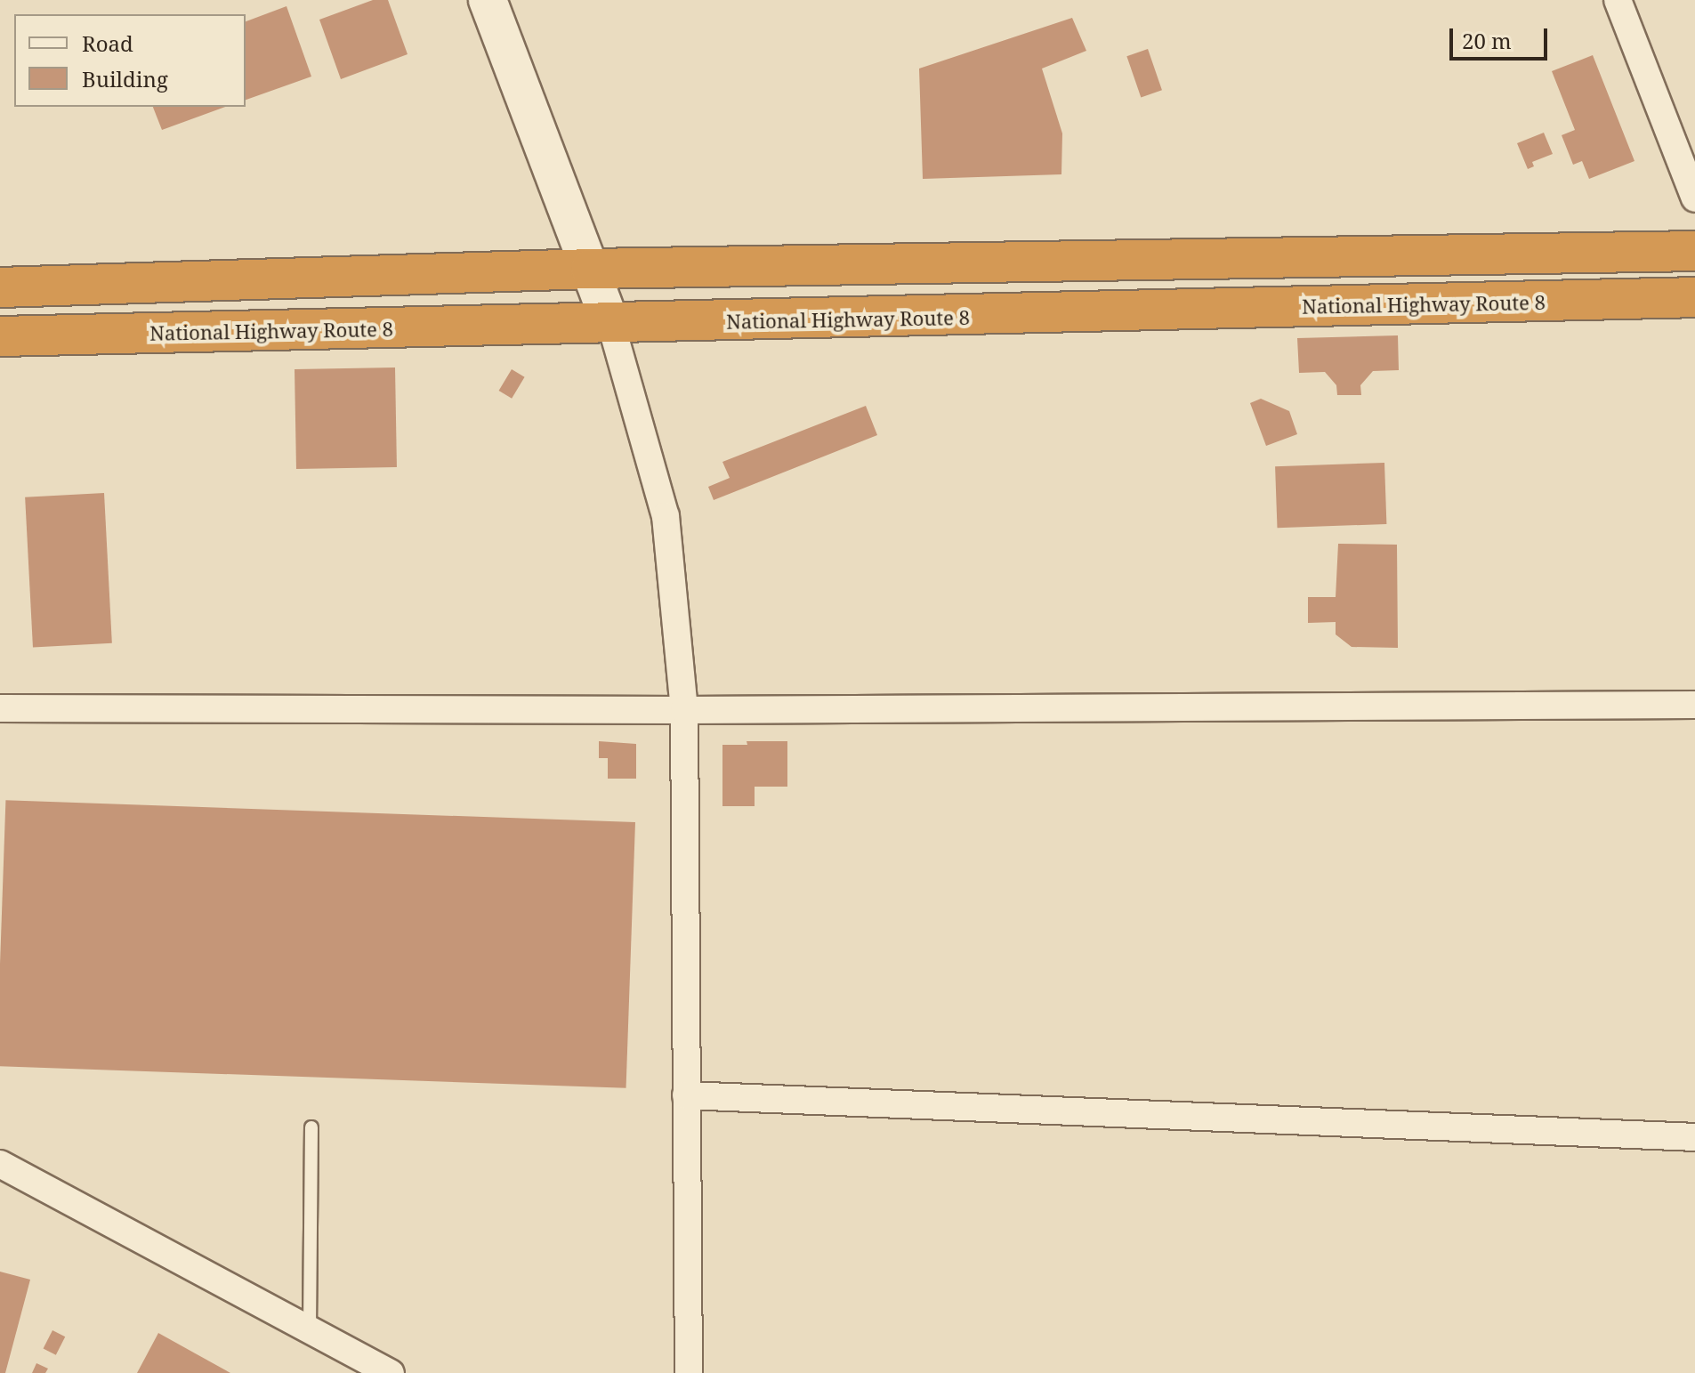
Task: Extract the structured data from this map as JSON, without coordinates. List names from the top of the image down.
{
  "streets": {
    "highway": ["National Highway Route 8"]
  },
  "legend": ["Road", "Building"],
  "scale_bar": "20 m"
}
